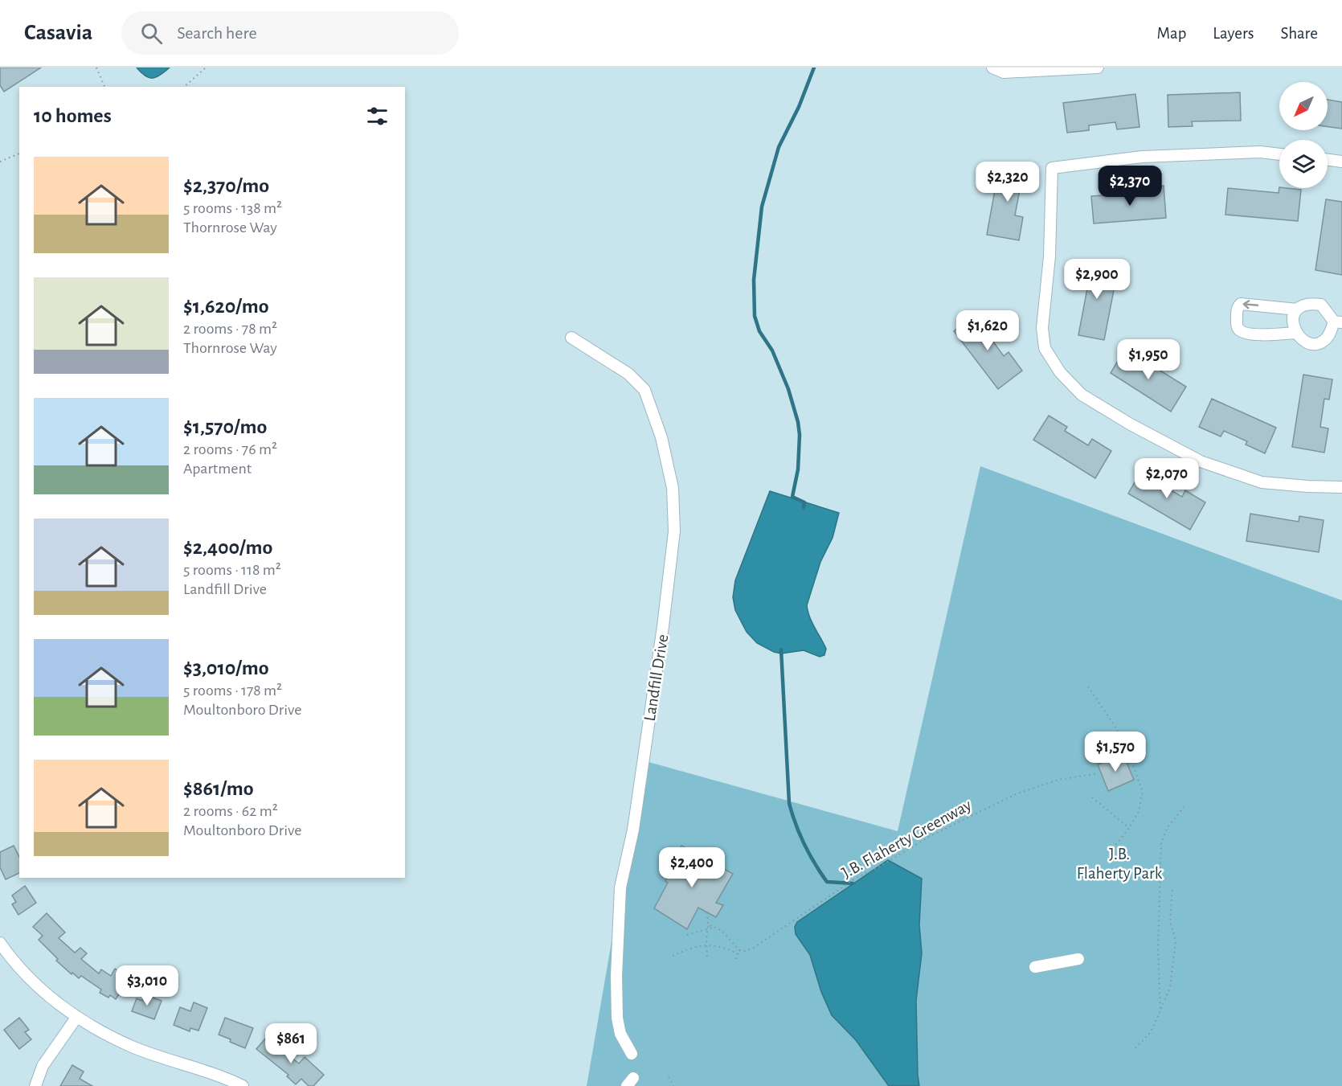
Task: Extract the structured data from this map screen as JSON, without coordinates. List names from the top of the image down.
{
  "streets": {
    "street": ["Landfill Drive"],
    "path": ["J.B. Flaherty Greenway"]
  },
  "parks": ["J.B. Flaherty Park"],
  "north": "bottom left",
  "page": {
    "header": "Casavia",
    "search": "Search here",
    "nav": ["Map", "Layers", "Share"],
    "heading": "10 homes",
    "list": [
      {
        "name": "$2,370/mo",
        "note": "5 rooms · 138 m² · Thornrose Way"
      },
      {
        "name": "$1,620/mo",
        "note": "2 rooms · 78 m² · Thornrose Way"
      },
      {
        "name": "$1,570/mo",
        "note": "2 rooms · 76 m² · Apartment"
      },
      {
        "name": "$2,400/mo",
        "note": "5 rooms · 118 m² · Landfill Drive"
      },
      {
        "name": "$3,010/mo",
        "note": "5 rooms · 178 m² · Moultonboro Drive"
      },
      {
        "name": "$861/mo",
        "note": "2 rooms · 62 m² · Moultonboro Drive"
      }
    ],
    "price": [
      "$2,320",
      "$2,370",
      "$2,900",
      "$1,620",
      "$1,950",
      "$2,070",
      "$1,570",
      "$2,400",
      "$3,010",
      "$861"
    ]
  }
}
